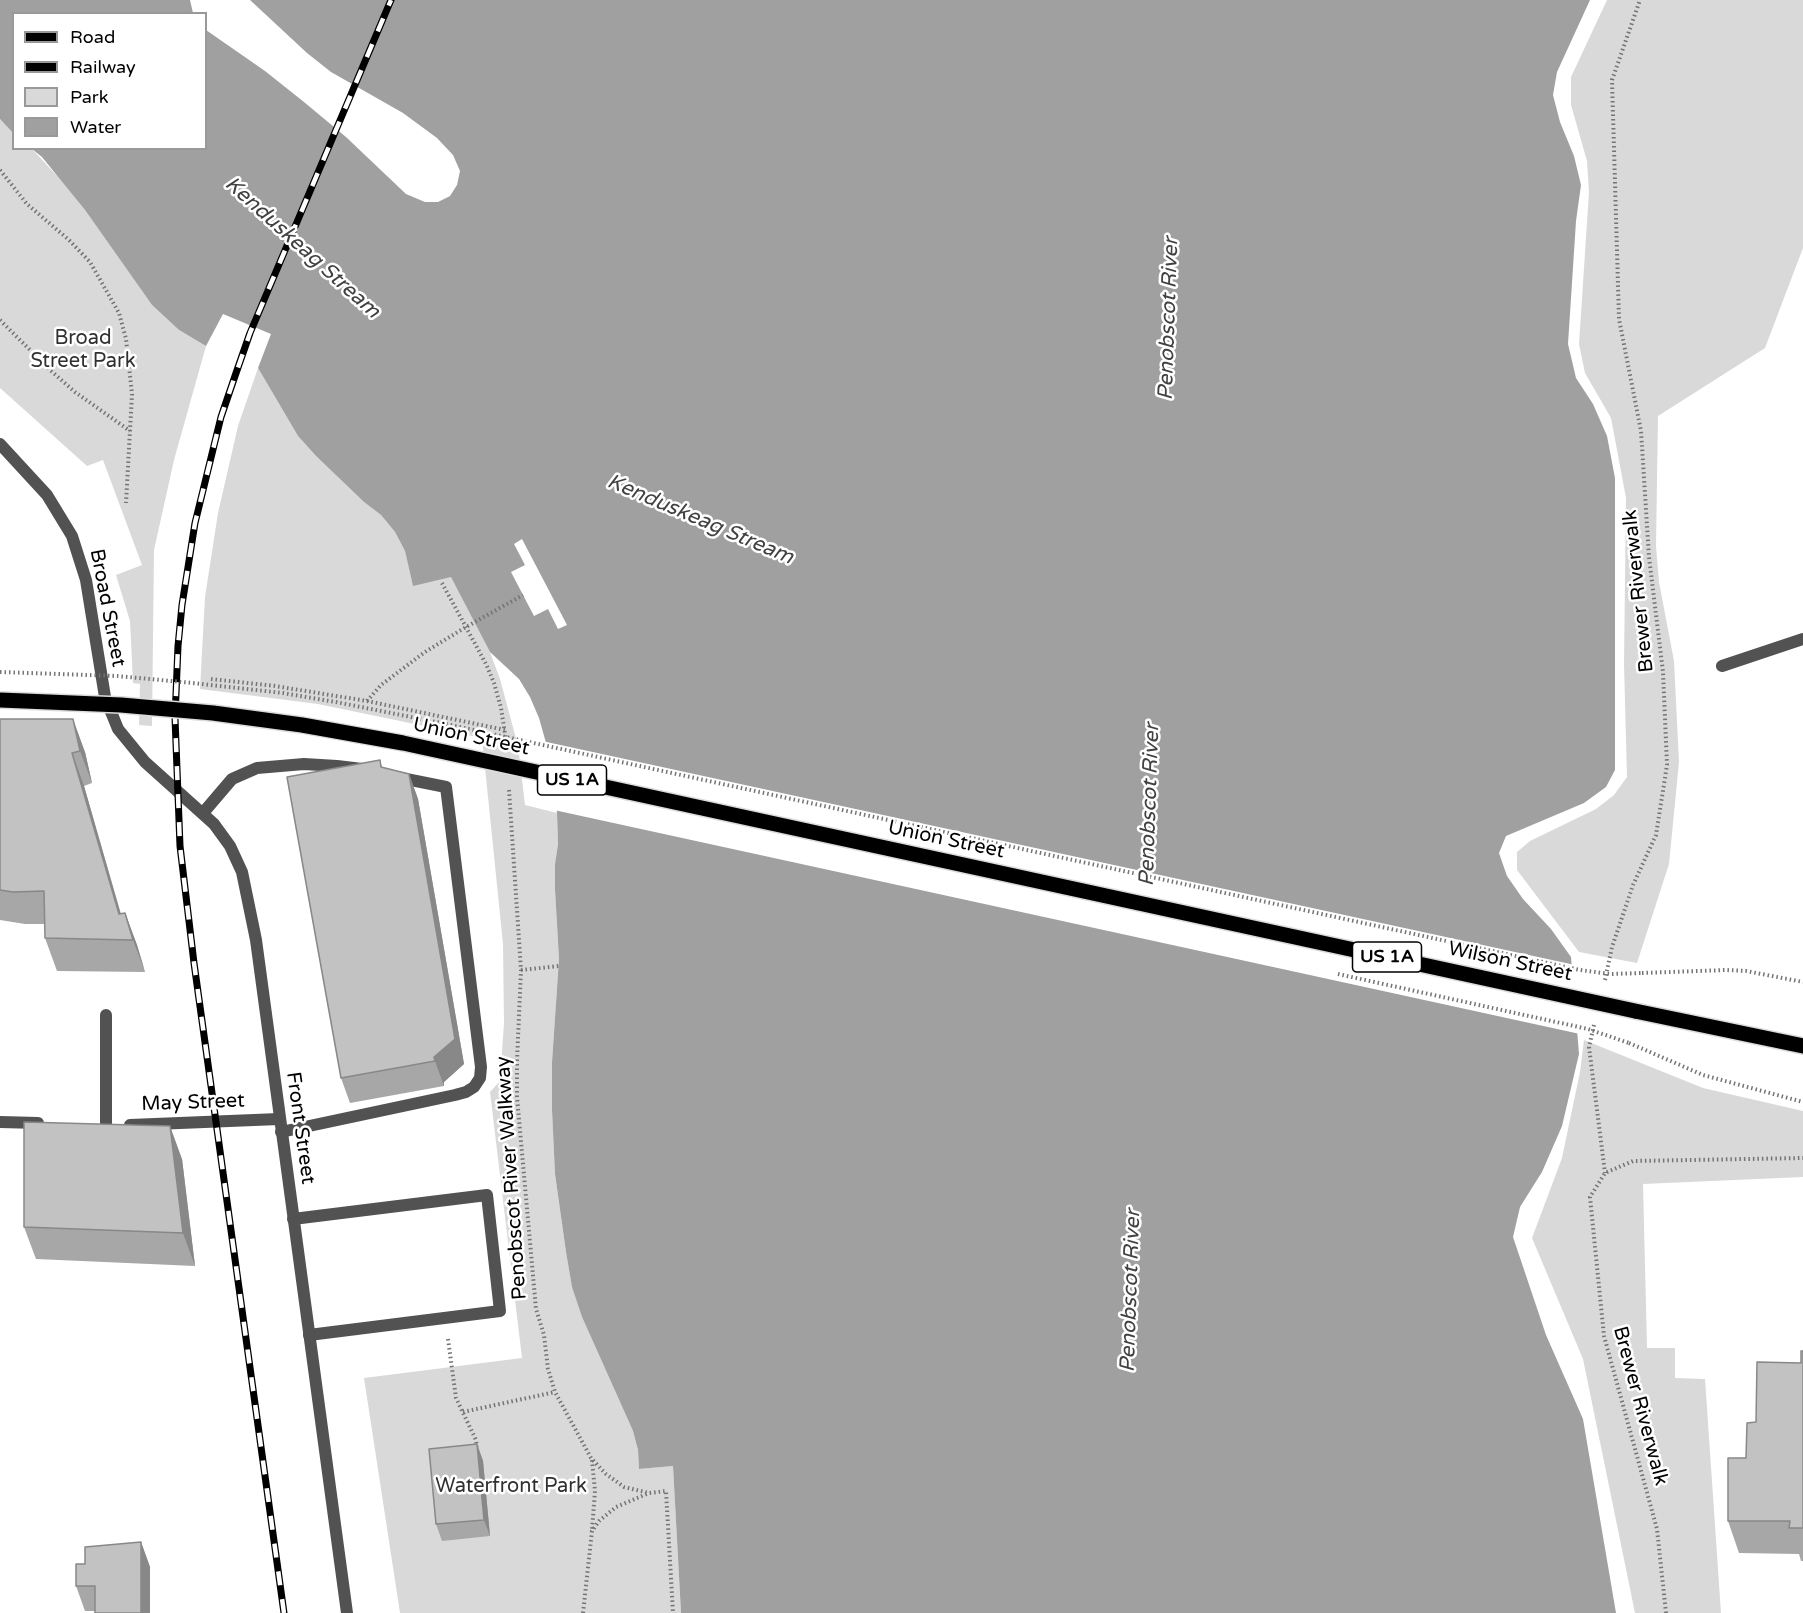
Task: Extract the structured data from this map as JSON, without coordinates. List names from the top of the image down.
{
  "streets": {
    "main road": ["Union Street", "US 1A", "Wilson Street"],
    "street": ["Broad Street", "May Street", "Front Street"],
    "path": ["Brewer Riverwalk", "Penobscot River Walkway"]
  },
  "crossings": [
    ["Broad Street", "Front Street"],
    ["Union Street", "Wilson Street"],
    ["May Street", "Front Street"]
  ],
  "water": ["Kenduskeag Stream", "Penobscot River"],
  "parks": ["Broad Street Park", "Waterfront Park"],
  "legend": [
    "Road",
    "Railway",
    "Park",
    "Water"
  ]
}
